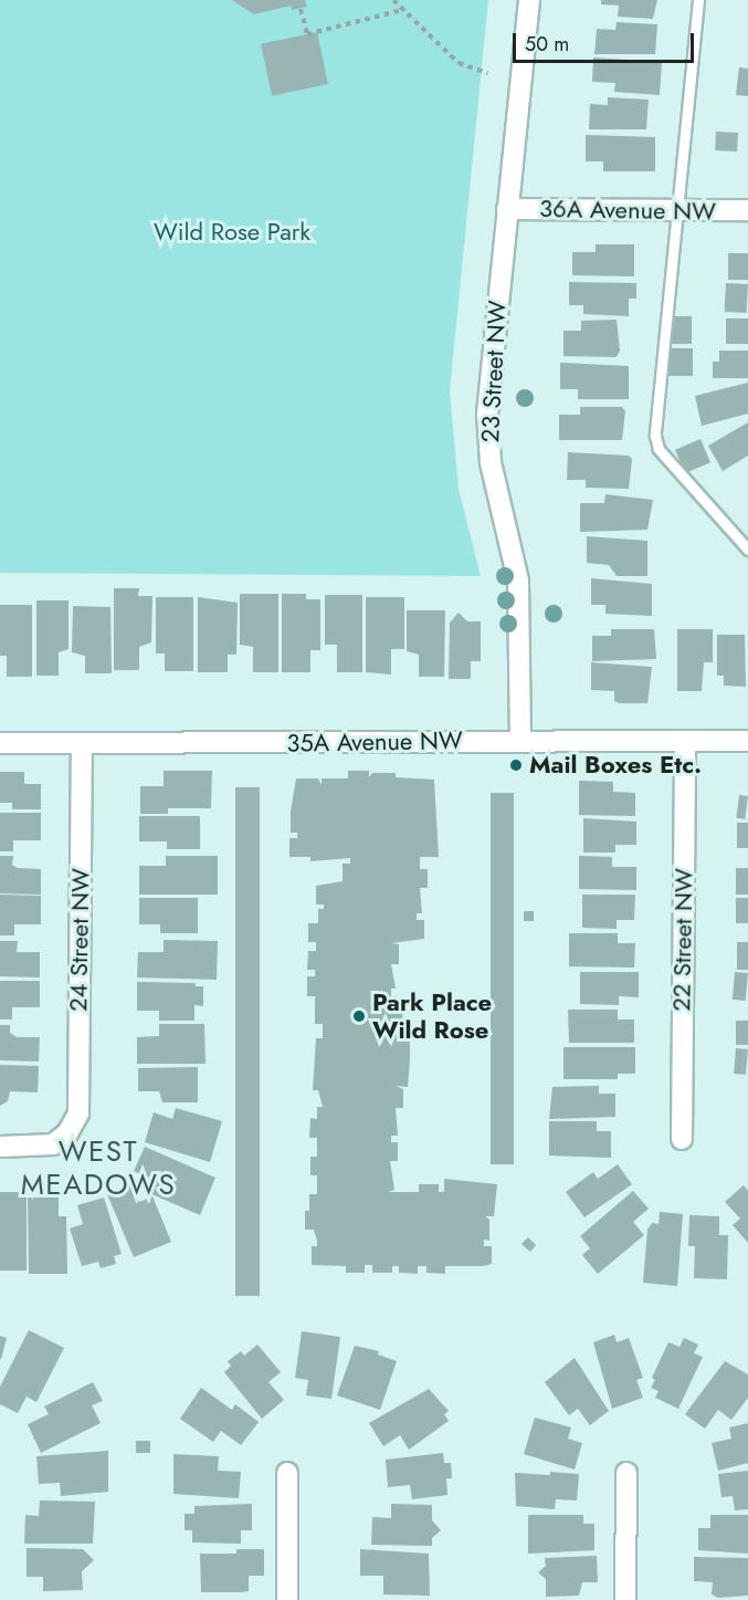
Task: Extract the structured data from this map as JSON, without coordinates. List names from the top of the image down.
{
  "streets": {
    "street": [
      "36A Avenue NW",
      "23 Street NW",
      "35A Avenue NW",
      "24 Street NW",
      "22 Street NW"
    ]
  },
  "crossings": [
    ["36A Avenue NW", "23 Street NW"],
    ["23 Street NW", "35A Avenue NW"],
    ["35A Avenue NW", "24 Street NW"],
    ["35A Avenue NW", "22 Street NW"]
  ],
  "districts": ["WEST MEADOWS"],
  "parks": ["Wild Rose Park"],
  "places": ["Mail Boxes Etc.", "Park Place Wild Rose"],
  "scale_bar": "50 m"
}
